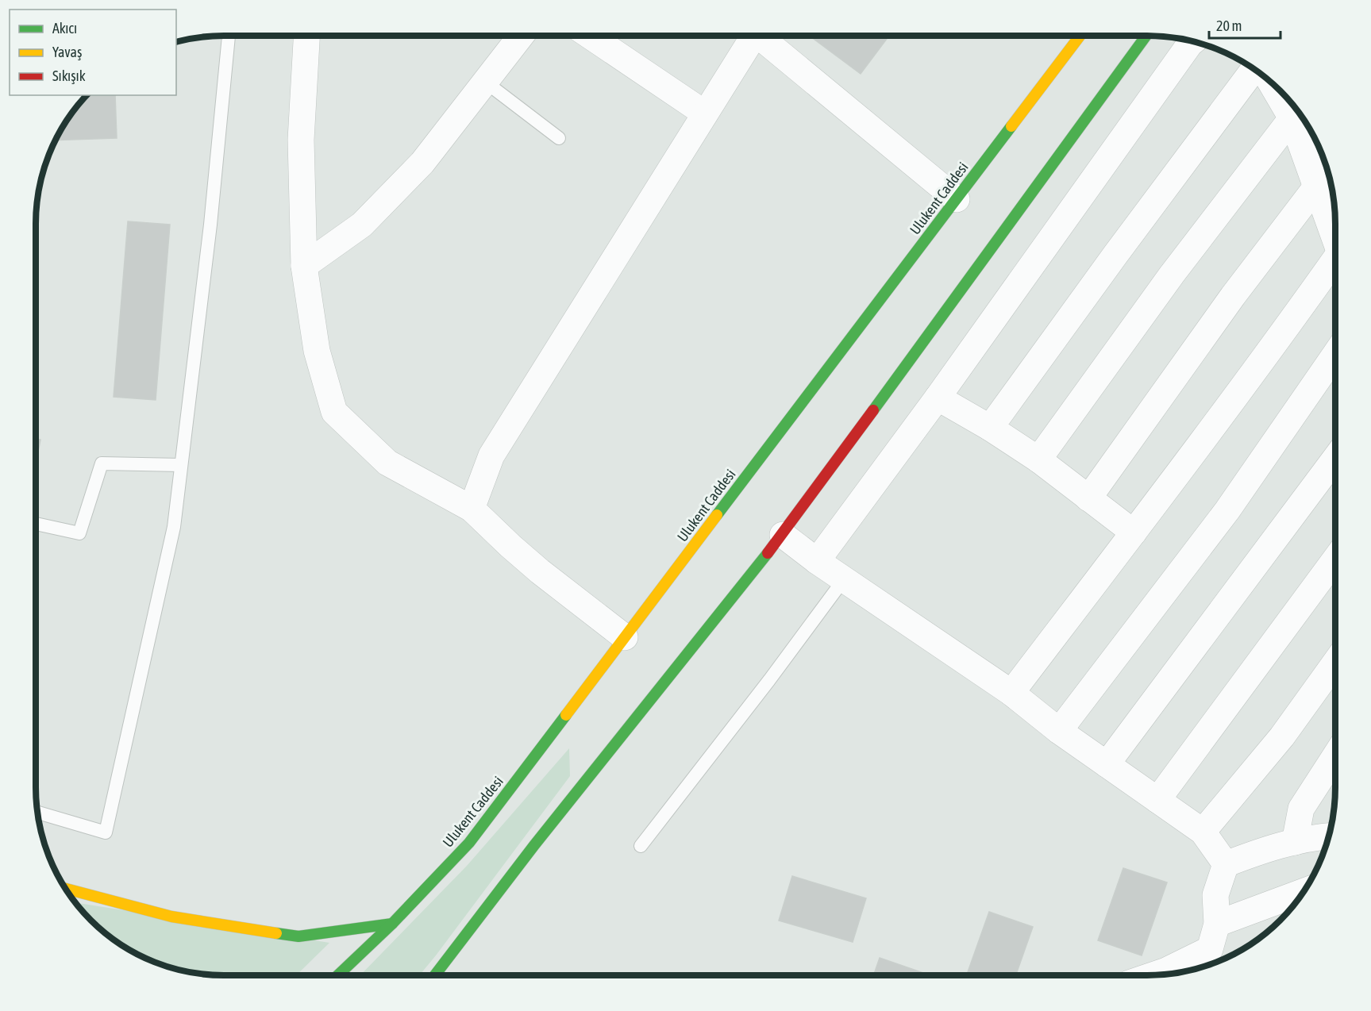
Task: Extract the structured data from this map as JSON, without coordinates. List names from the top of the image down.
{
  "streets": {
    "street": ["Ulukent Caddesi"]
  },
  "legend": ["Akıcı", "Yavaş", "Sıkışık"],
  "scale_bar": "20 m"
}
